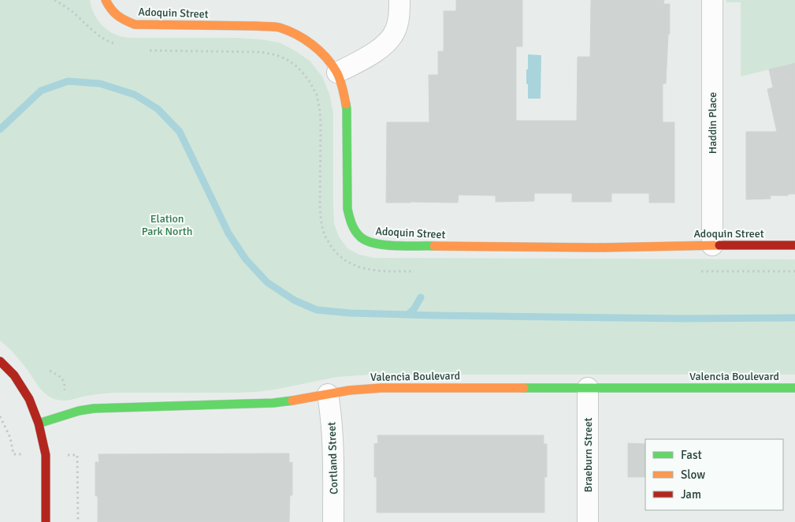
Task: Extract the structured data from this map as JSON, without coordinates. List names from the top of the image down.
{
  "streets": {
    "street": [
      "Adoquin Street",
      "Haddin Place",
      "Valencia Boulevard",
      "Braeburn Street",
      "Cortland Street"
    ]
  },
  "crossings": [
    ["Adoquin Street", "Haddin Place"],
    ["Valencia Boulevard", "Braeburn Street"],
    ["Valencia Boulevard", "Cortland Street"]
  ],
  "parks": ["Elation Park North"],
  "legend": ["Fast", "Slow", "Jam"]
}
